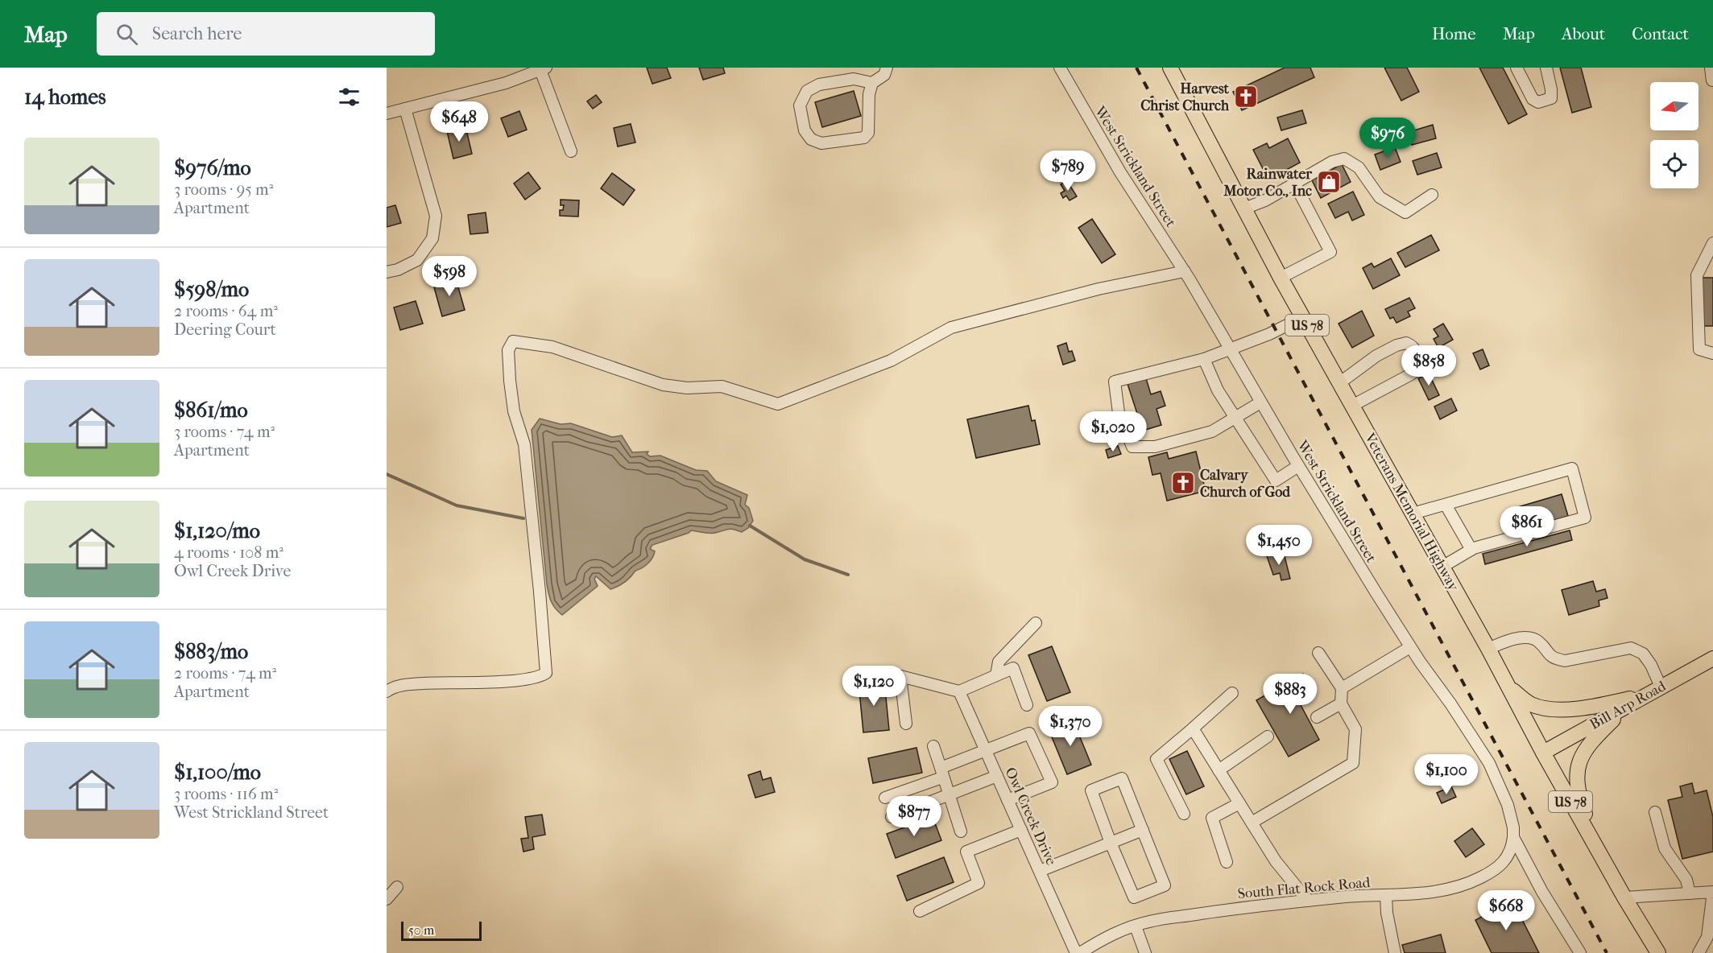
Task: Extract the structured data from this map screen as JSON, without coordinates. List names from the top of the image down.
{
  "streets": {
    "main road": ["US 78", "Veterans Memorial Highway", "Bill Arp Road"],
    "street": ["West Strickland Street", "Owl Creek Drive", "South Flat Rock Road"]
  },
  "crossings": [
    ["West Strickland Street", "South Flat Rock Road"],
    ["Veterans Memorial Highway", "Bill Arp Road"],
    ["Owl Creek Drive", "South Flat Rock Road"]
  ],
  "places": {
    "church": ["Harvest Christ Church", "Calvary Church of God"],
    "shop": ["Rainwater Motor Co., Inc"]
  },
  "scale_bar": "50 m",
  "north": "left",
  "page": {
    "header": "Map",
    "search": "Search here",
    "nav": [
      "Home",
      "Map",
      "About",
      "Contact"
    ],
    "heading": "14 homes",
    "price": [
      "$648",
      "$976",
      "$789",
      "$598",
      "$858",
      "$1,020",
      "$861",
      "$1,450",
      "$1,120",
      "$883",
      "$1,370",
      "$1,100",
      "$877",
      "$668"
    ],
    "list": [
      {
        "name": "$976/mo",
        "note": "3 rooms · 95 m² · Apartment"
      },
      {
        "name": "$598/mo",
        "note": "2 rooms · 64 m² · Deering Court"
      },
      {
        "name": "$861/mo",
        "note": "3 rooms · 74 m² · Apartment"
      },
      {
        "name": "$1,120/mo",
        "note": "4 rooms · 108 m² · Owl Creek Drive"
      },
      {
        "name": "$883/mo",
        "note": "2 rooms · 74 m² · Apartment"
      },
      {
        "name": "$1,100/mo",
        "note": "3 rooms · 116 m² · West Strickland Street"
      }
    ],
    "scale": "50 m"
  }
}
